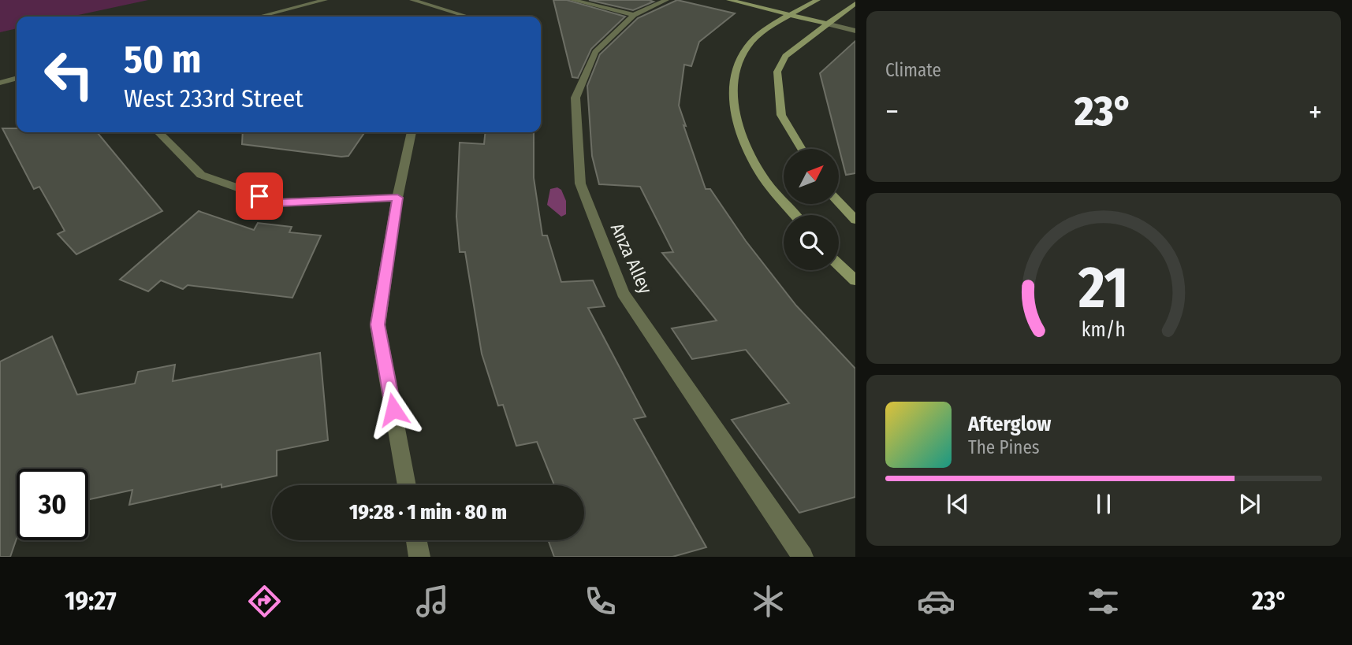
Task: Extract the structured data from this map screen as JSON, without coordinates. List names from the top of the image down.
{
  "streets": {
    "street": ["Anza Alley"]
  },
  "north": "top right",
  "page": {
    "tile": "Climate",
    "turn": ["50 m", "West 233rd Street"],
    "heat": ["−", "23°", "+"],
    "song": ["Afterglow", "The Pines"],
    "limit": "30",
    "trip": "19:28 · 1 min · 80 m",
    "tabs": ["19:27", "23°"],
    "gauge": ["21", "km/h"]
  }
}
